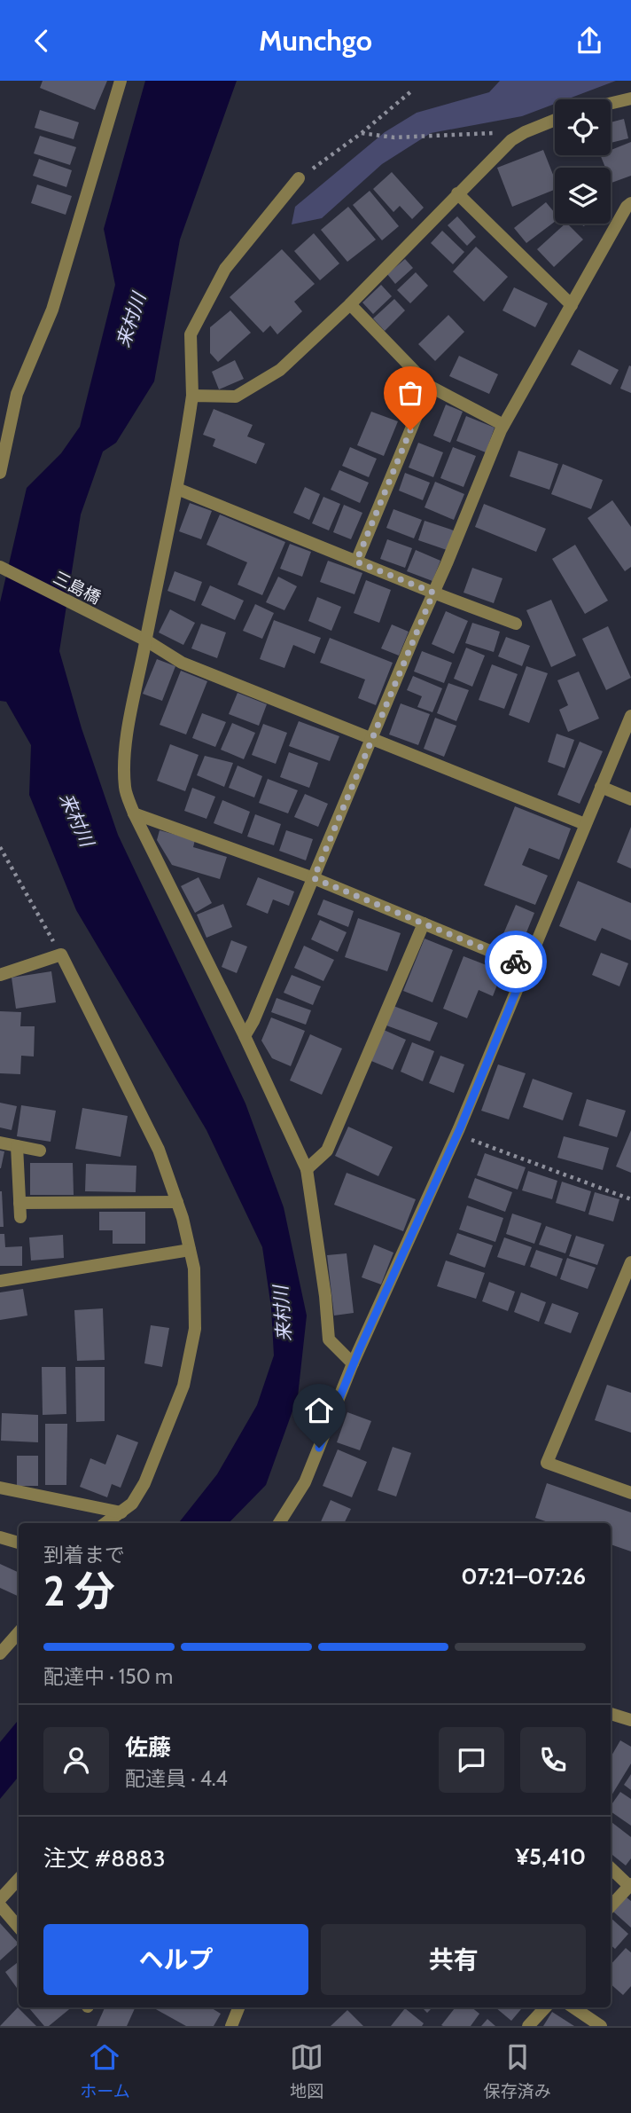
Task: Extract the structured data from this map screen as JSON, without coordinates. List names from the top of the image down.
{
  "streets": {
    "street": ["三島橋"]
  },
  "water": ["来村川"],
  "page": {
    "header": "Munchgo",
    "heading": ["2 分", "到着まで", "07:21–07:26"],
    "panel": [
      "佐藤",
      "配達員 · 4.4",
      "注文 #8883",
      "¥5,410"
    ],
    "bar": "配達中 · 150 m",
    "buttons": ["ヘルプ", "共有"],
    "tabs": ["ホーム", "地図", "保存済み"]
  }
}
